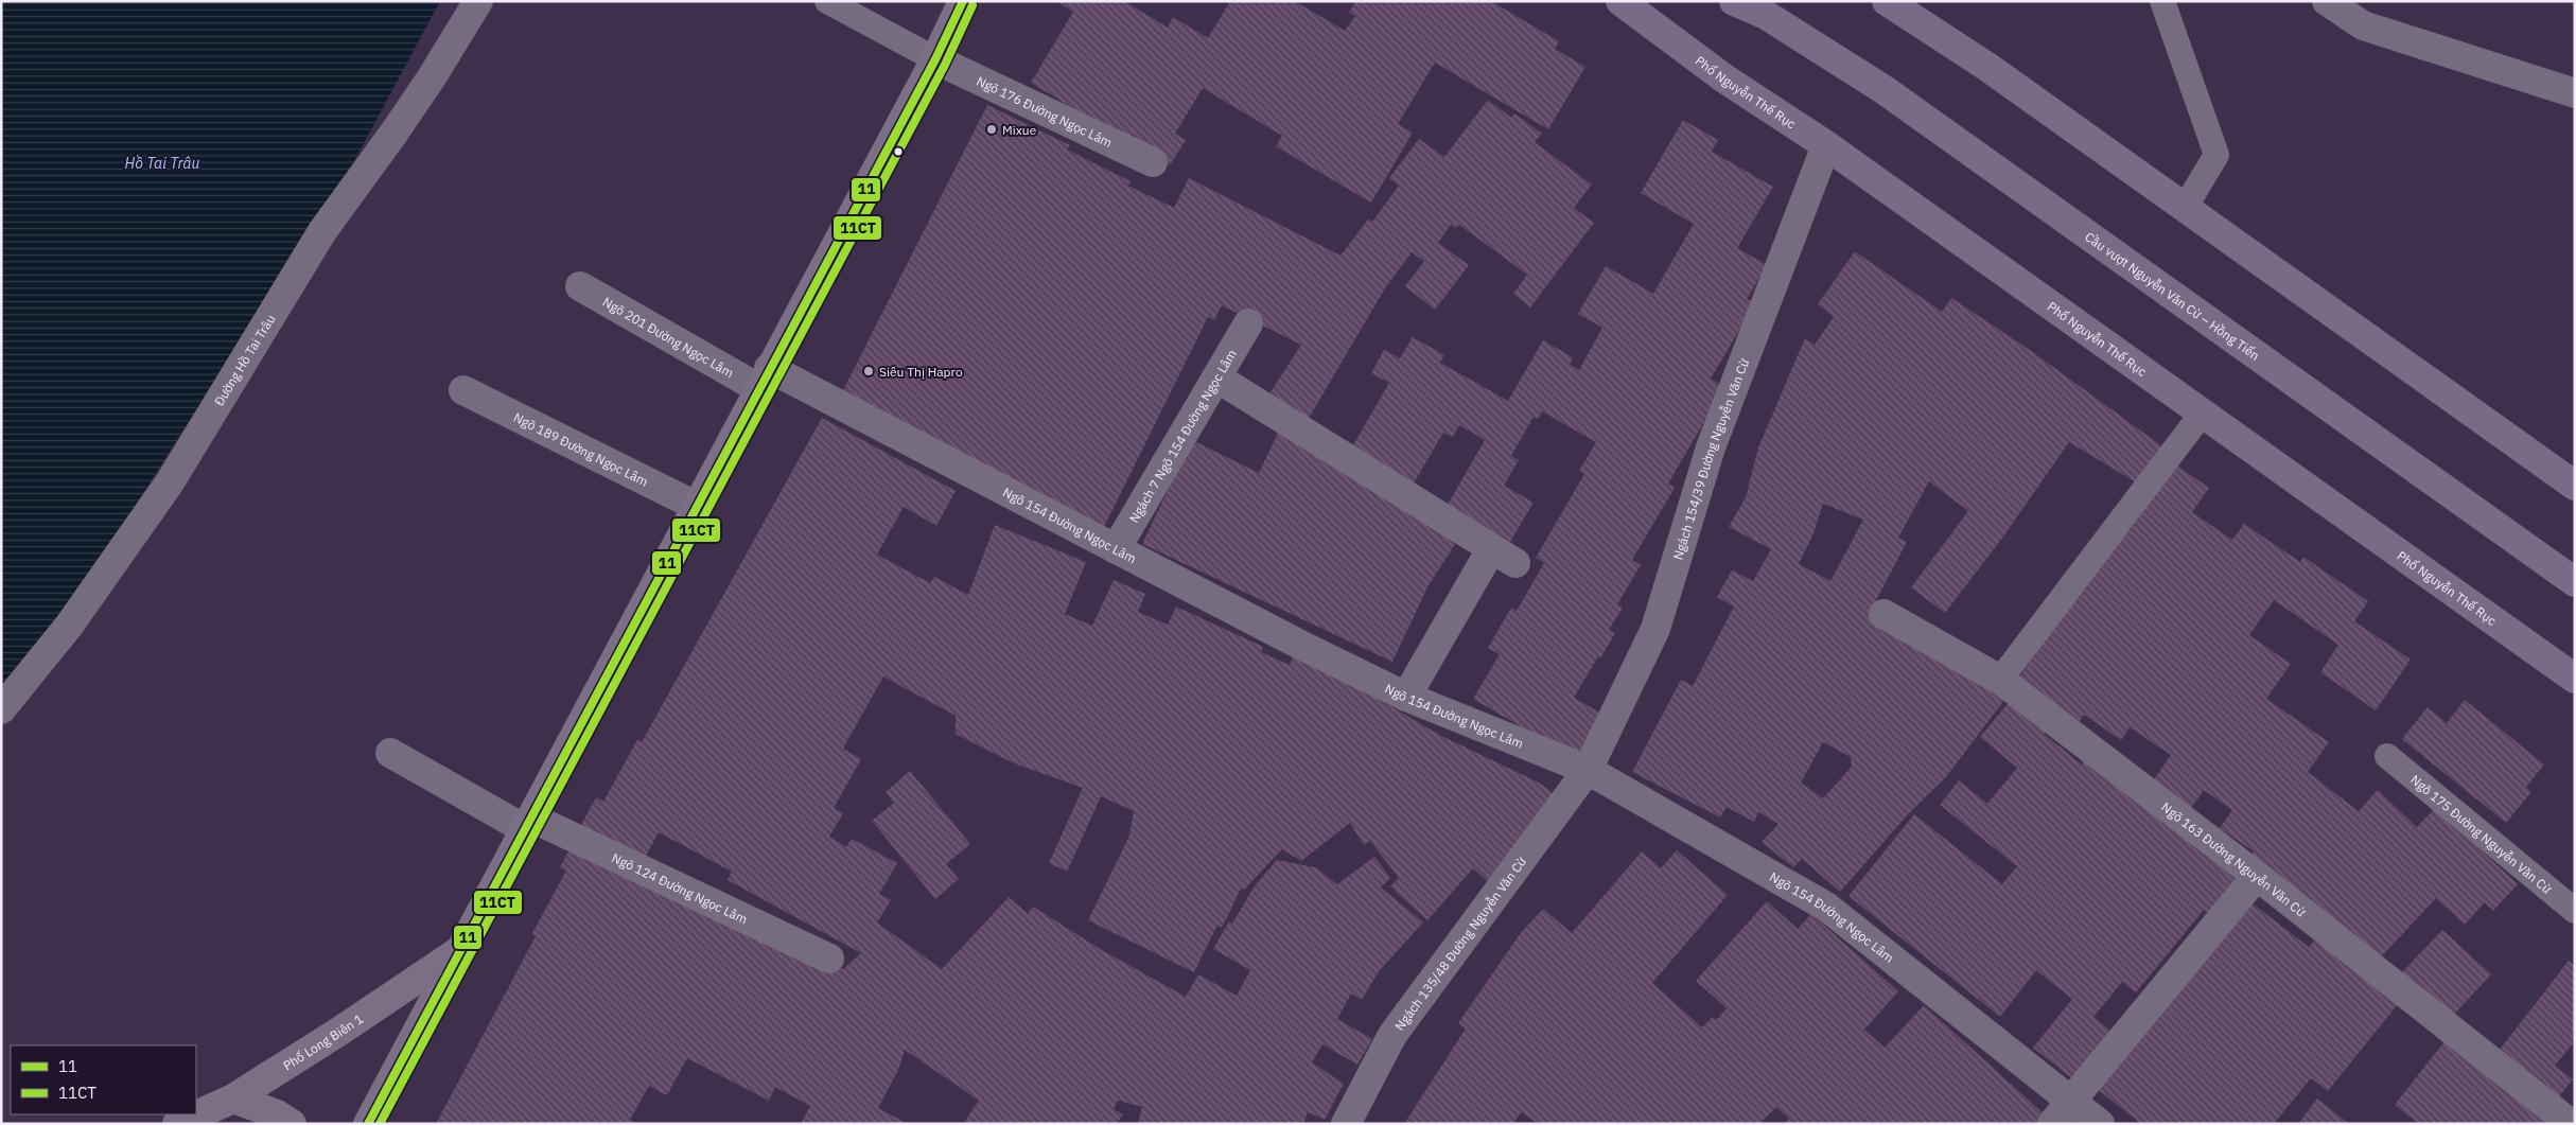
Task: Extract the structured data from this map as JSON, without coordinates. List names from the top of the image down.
{
  "streets": {
    "main road": ["Phố Nguyễn Thế Rục", "Cầu vượt Nguyễn Văn Cừ – Hồng Tiến", "Phố Long Biên 1"],
    "street": [
      "Ngõ 176 Đường Ngọc Lâm",
      "Ngõ 201 Đường Ngọc Lâm",
      "Đường Hồ Tai Trâu",
      "Ngách 7 Ngõ 154 Đường Ngọc Lâm",
      "Ngõ 189 Đường Ngọc Lâm",
      "Ngách 154/39 Đường Nguyễn Văn Cừ",
      "Ngõ 154 Đường Ngọc Lâm",
      "Ngõ 163 Đường Nguyễn Văn Cừ",
      "Ngõ 124 Đường Ngọc Lâm",
      "Ngách 135/48 Đường Nguyễn Văn Cừ"
    ],
    "lane": ["Ngõ 175 Đường Nguyễn Văn Cừ"]
  },
  "crossings": [
    ["Phố Nguyễn Thế Rục", "Ngách 154/39 Đường Nguyễn Văn Cừ"],
    ["Ngõ 201 Đường Ngọc Lâm", "Ngõ 154 Đường Ngọc Lâm"],
    ["Ngách 7 Ngõ 154 Đường Ngọc Lâm", "Ngõ 154 Đường Ngọc Lâm"],
    ["Ngách 154/39 Đường Nguyễn Văn Cừ", "Ngõ 154 Đường Ngọc Lâm"],
    ["Ngách 154/39 Đường Nguyễn Văn Cừ", "Ngách 135/48 Đường Nguyễn Văn Cừ"],
    ["Ngõ 154 Đường Ngọc Lâm", "Ngách 135/48 Đường Nguyễn Văn Cừ"]
  ],
  "water": ["Hồ Tai Trâu"],
  "places": ["Mixue", "Siêu Thị Hapro"],
  "lines": ["transit line 11", "transit line 11CT"],
  "legend": ["11", "11CT"]
}
